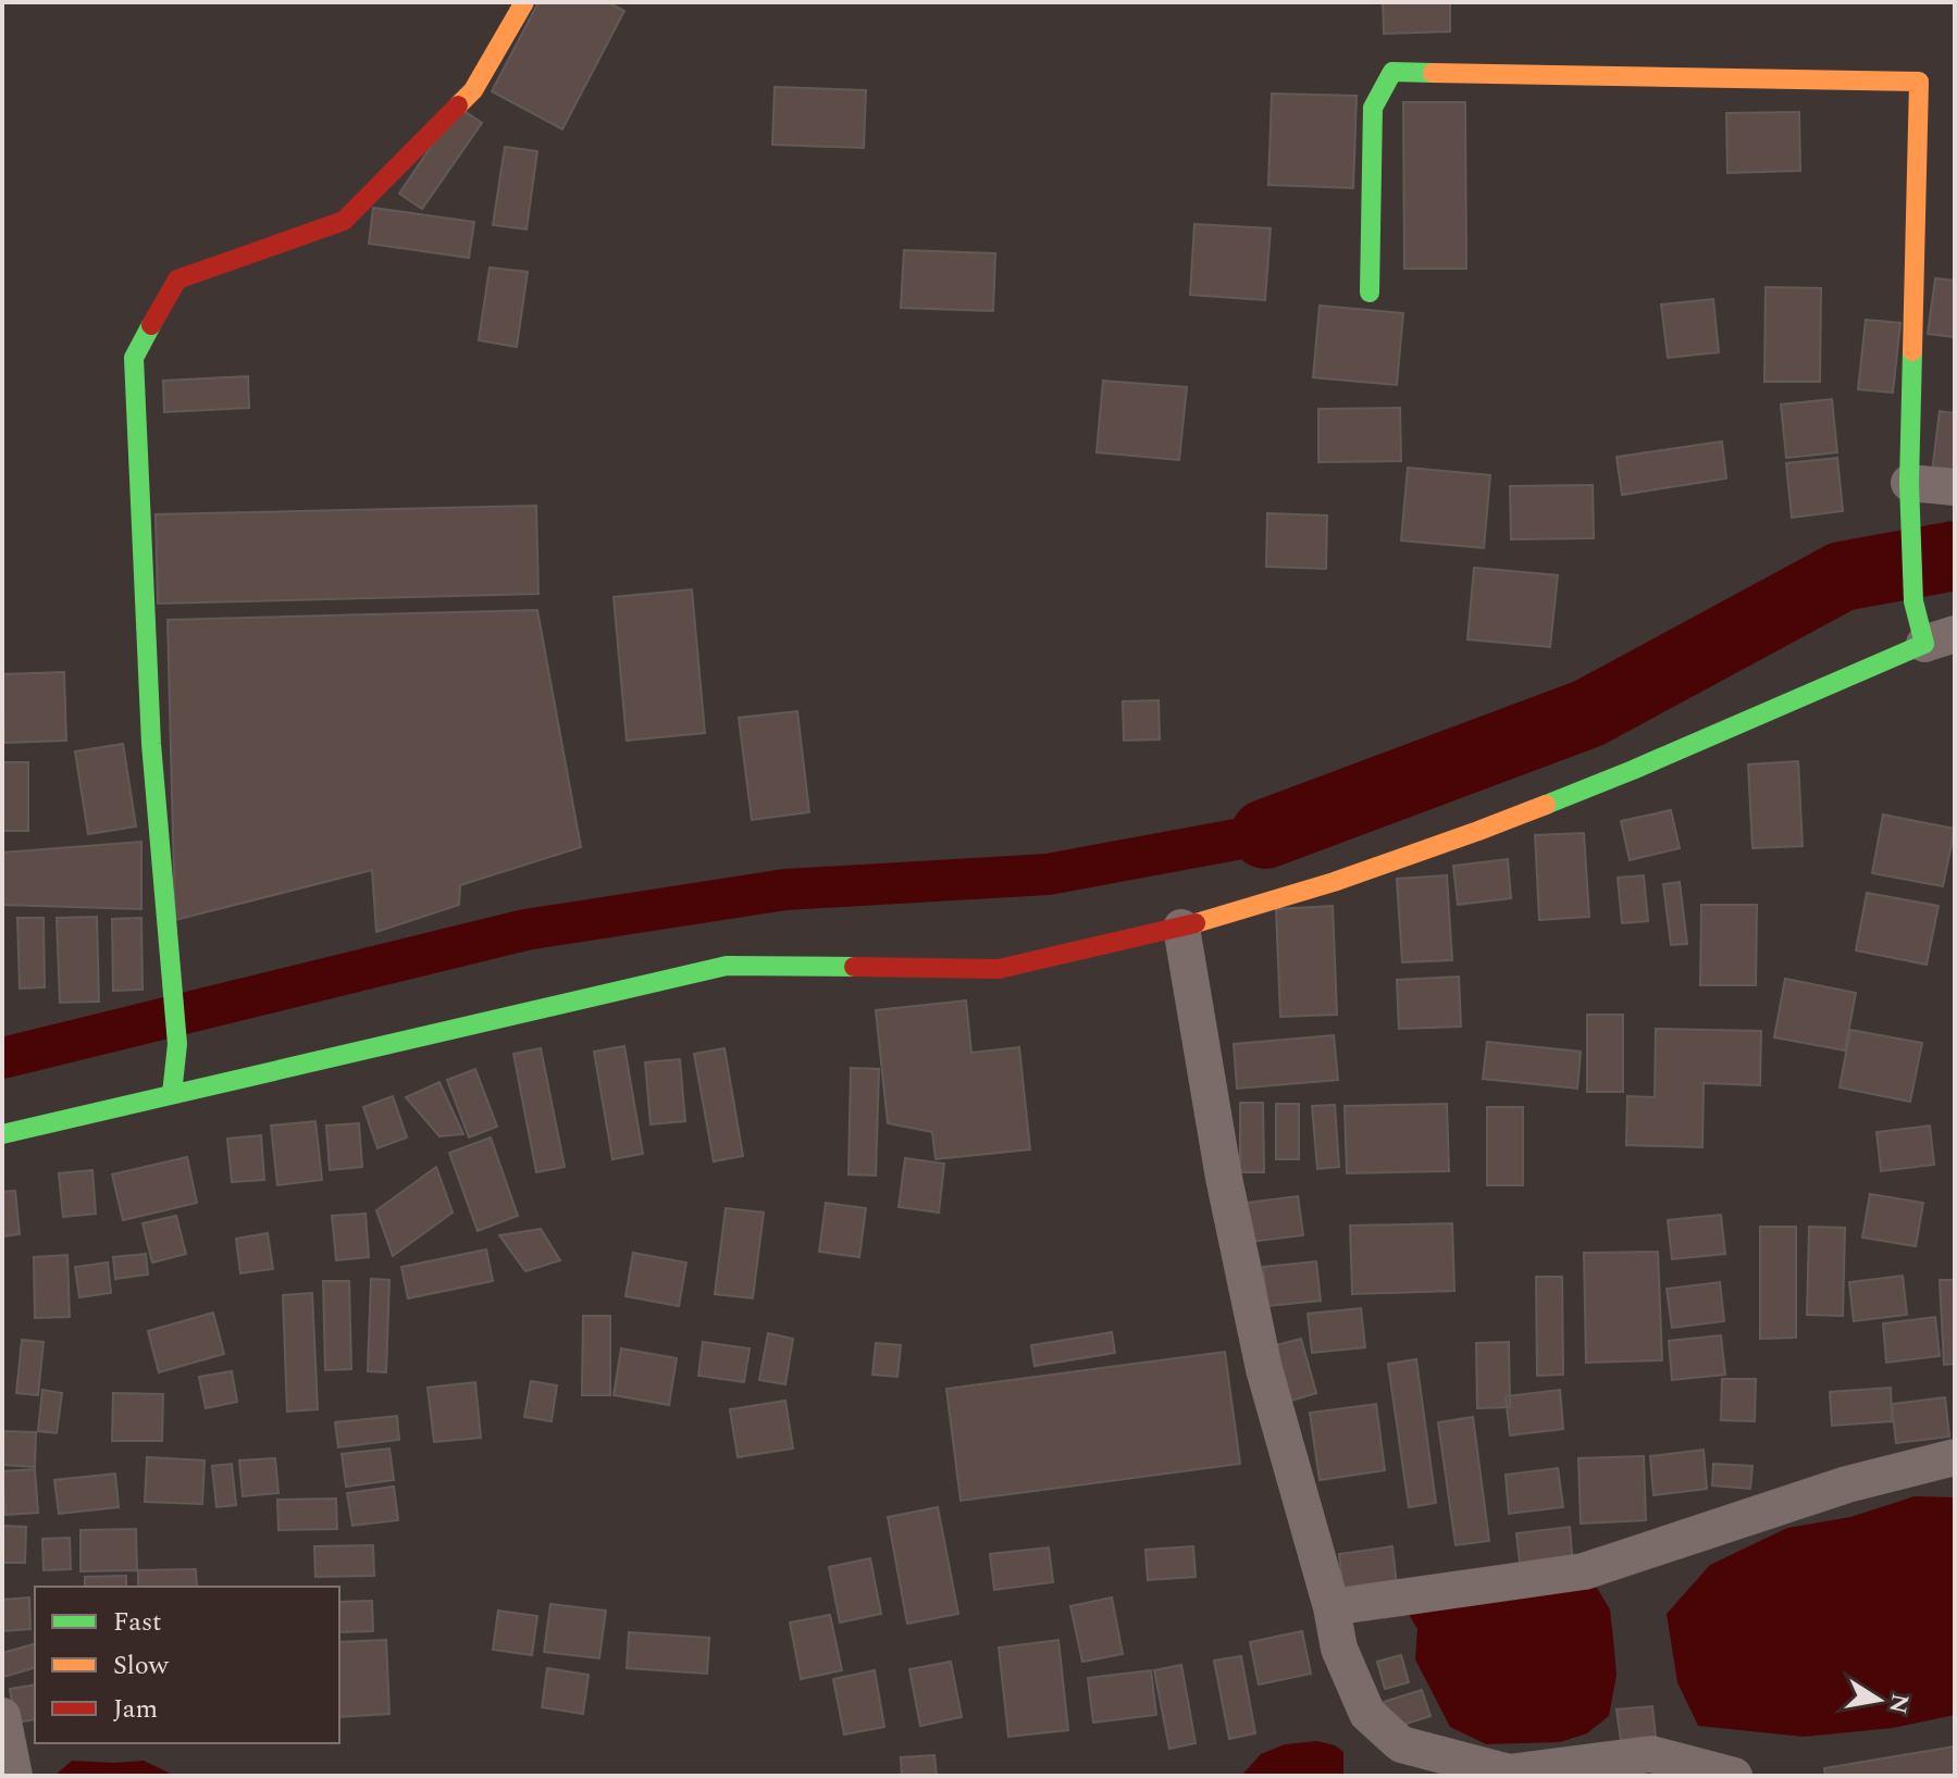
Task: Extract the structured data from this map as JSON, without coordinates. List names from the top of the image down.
{
  "legend": ["Fast", "Slow", "Jam"],
  "north": "right"
}
